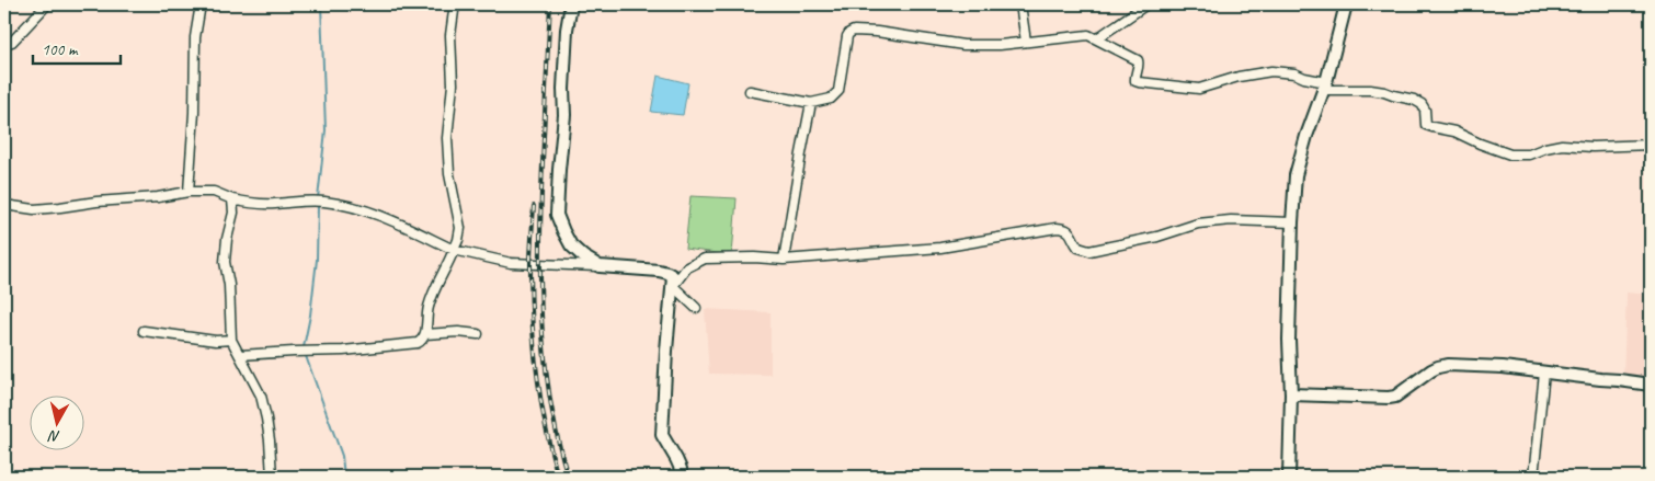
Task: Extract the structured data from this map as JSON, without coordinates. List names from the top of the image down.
{
  "scale_bar": "100 m",
  "north": "bottom"
}
